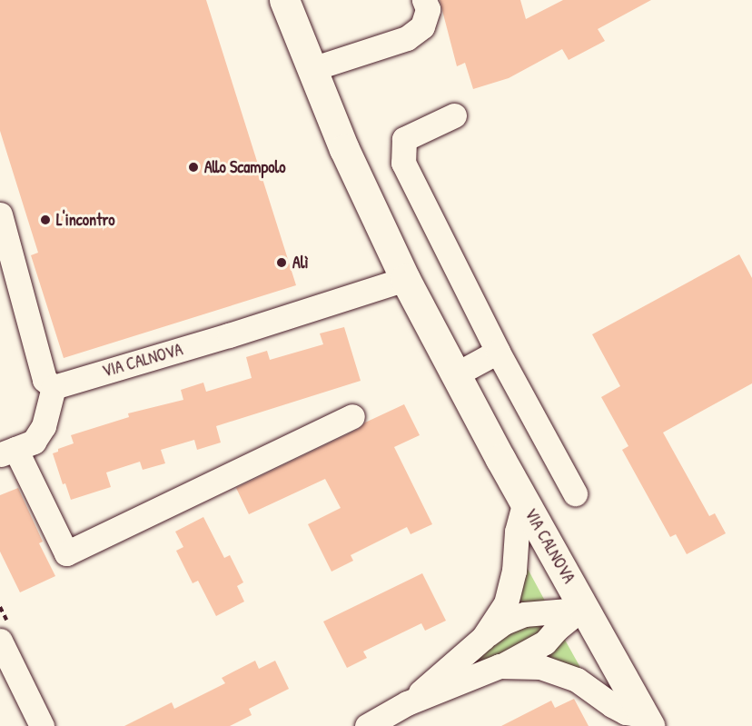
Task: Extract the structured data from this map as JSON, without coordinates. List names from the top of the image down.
{
  "streets": {
    "main road": ["VIA CALNOVA"]
  },
  "places": ["Allo Scampolo", "L'incontro", "Alì"]
}
